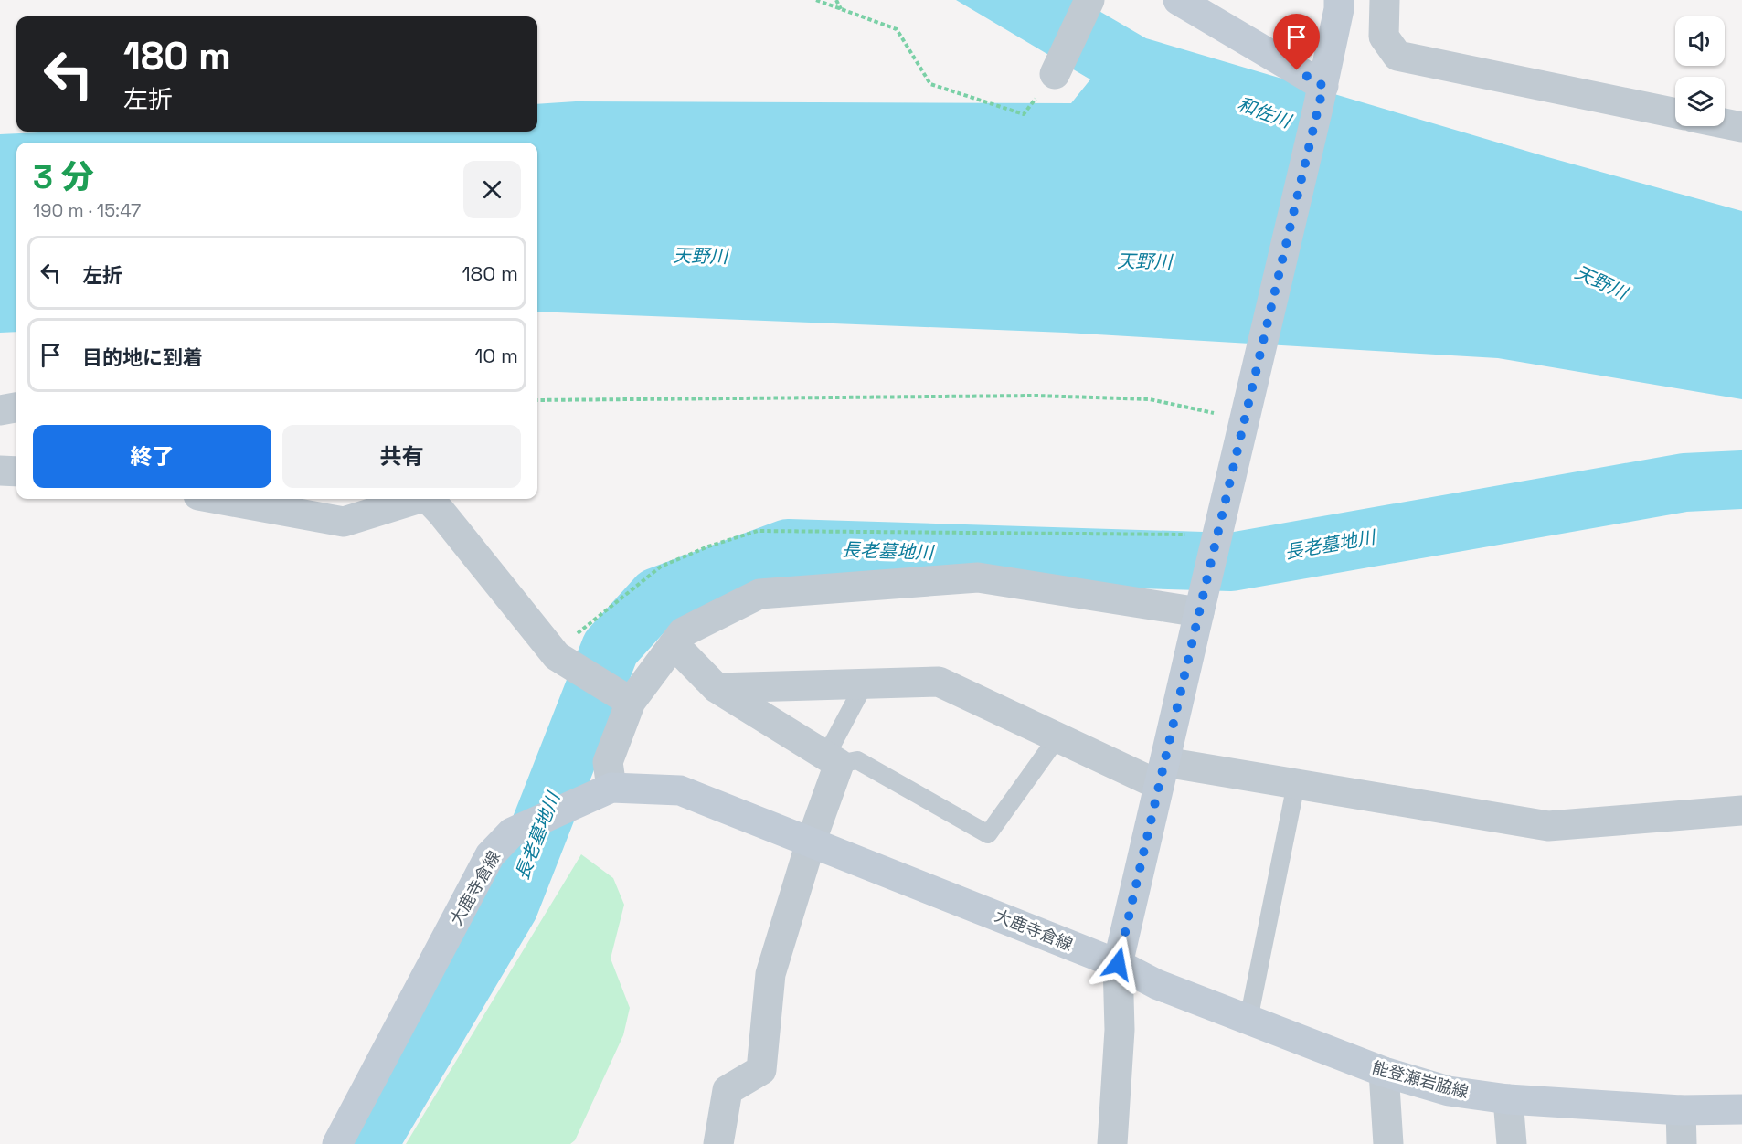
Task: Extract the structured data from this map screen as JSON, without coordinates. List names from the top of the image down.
{
  "streets": {
    "main road": ["大鹿寺倉線", "能登瀬岩脇線"]
  },
  "crossings": [
    ["大鹿寺倉線", "能登瀬岩脇線"]
  ],
  "water": ["和佐川", "天野川", "長老墓地川"],
  "page": {
    "turn": ["180 m", "左折"],
    "heading": ["3 分", "190 m · 15:47"],
    "list": [
      {
        "name": "左折",
        "value": "180 m"
      },
      {
        "name": "目的地に到着",
        "value": "10 m"
      }
    ],
    "buttons": ["終了", "共有"]
  }
}
